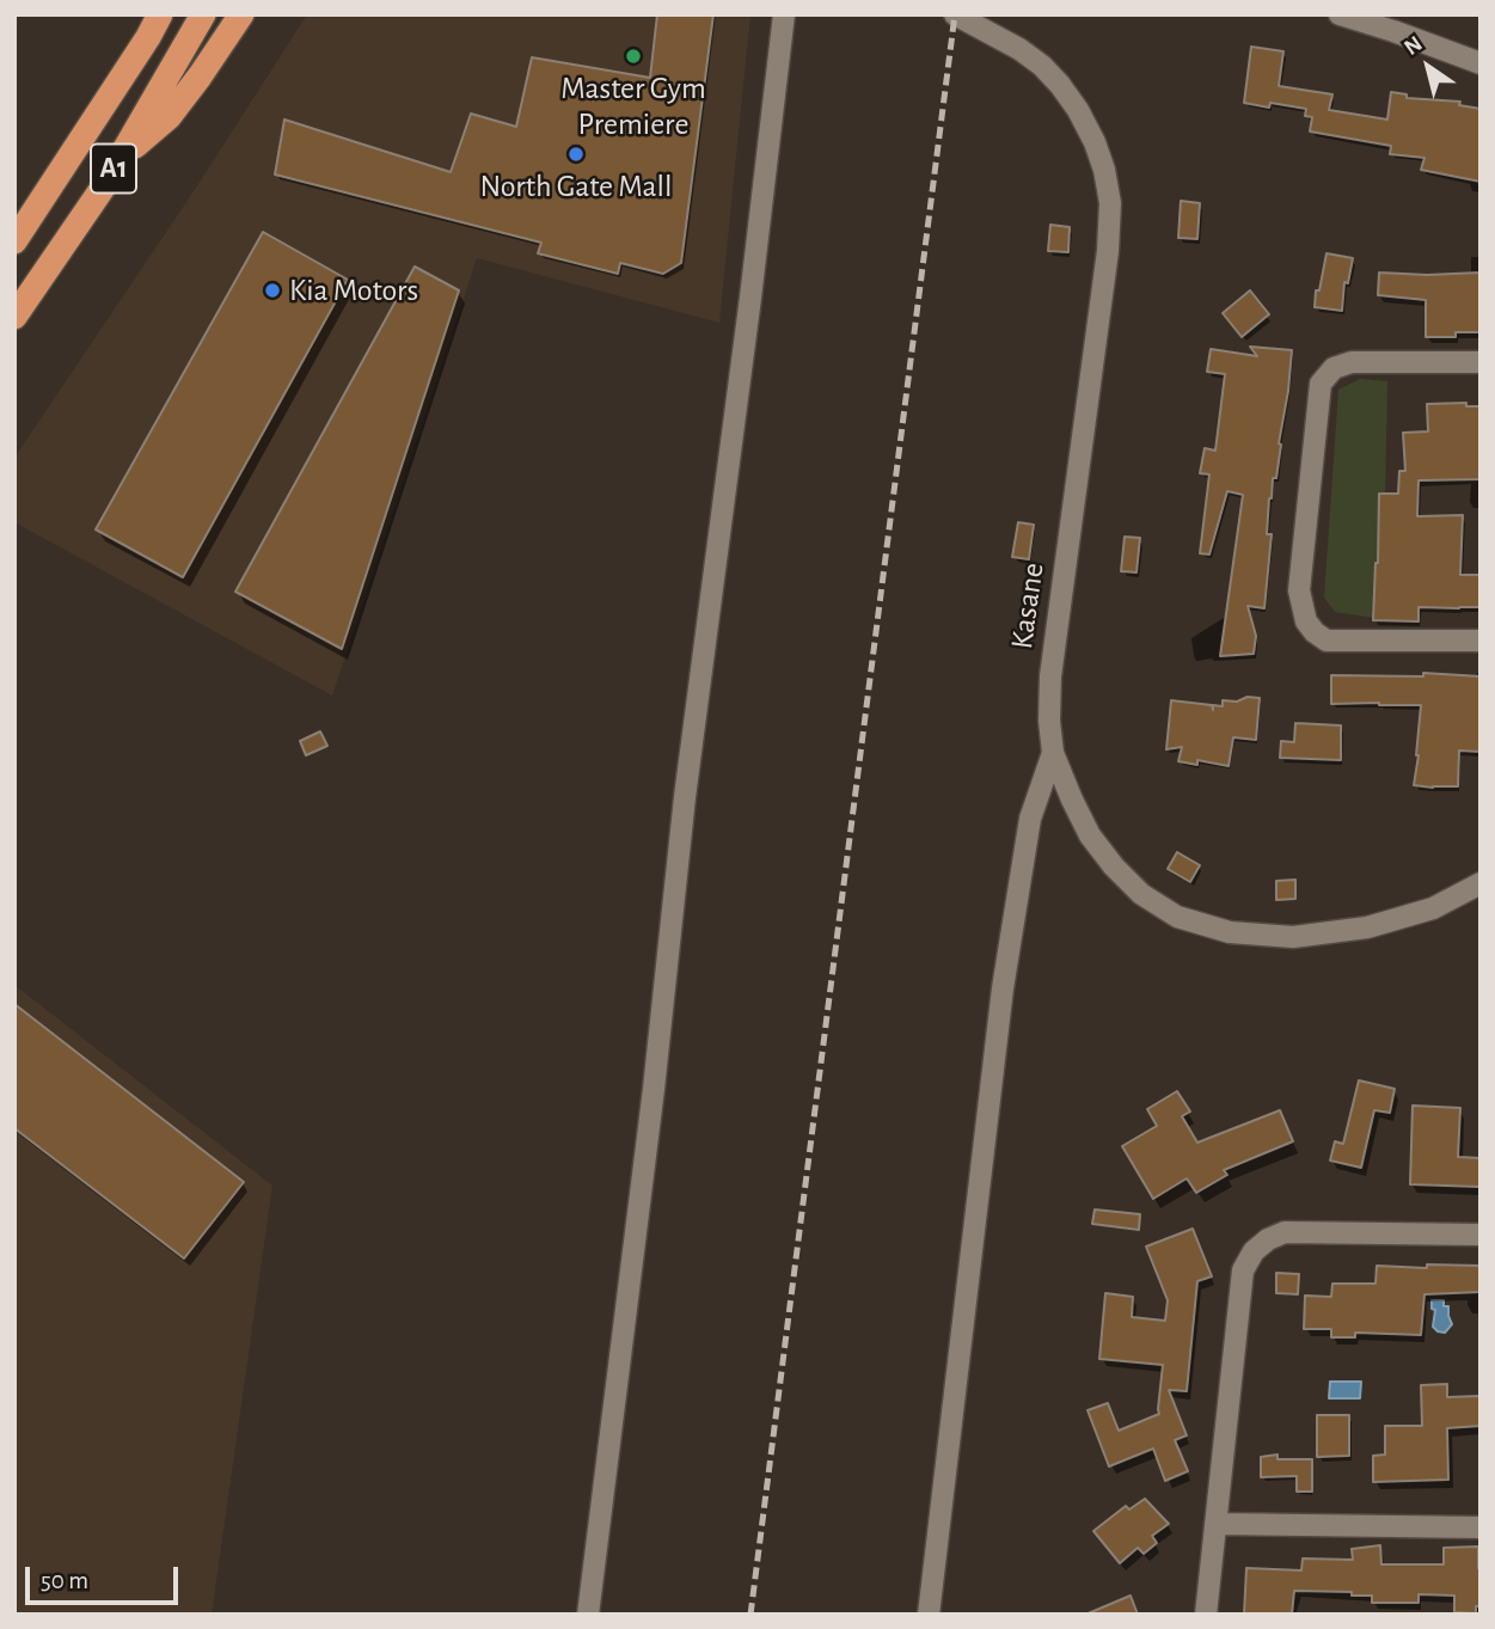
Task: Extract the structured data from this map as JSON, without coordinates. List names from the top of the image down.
{
  "streets": {
    "highway": ["A1"],
    "street": ["Kasane"]
  },
  "places": ["Master Gym Premiere", "North Gate Mall", "Kia Motors"],
  "scale_bar": "50 m",
  "north": "top left"
}
